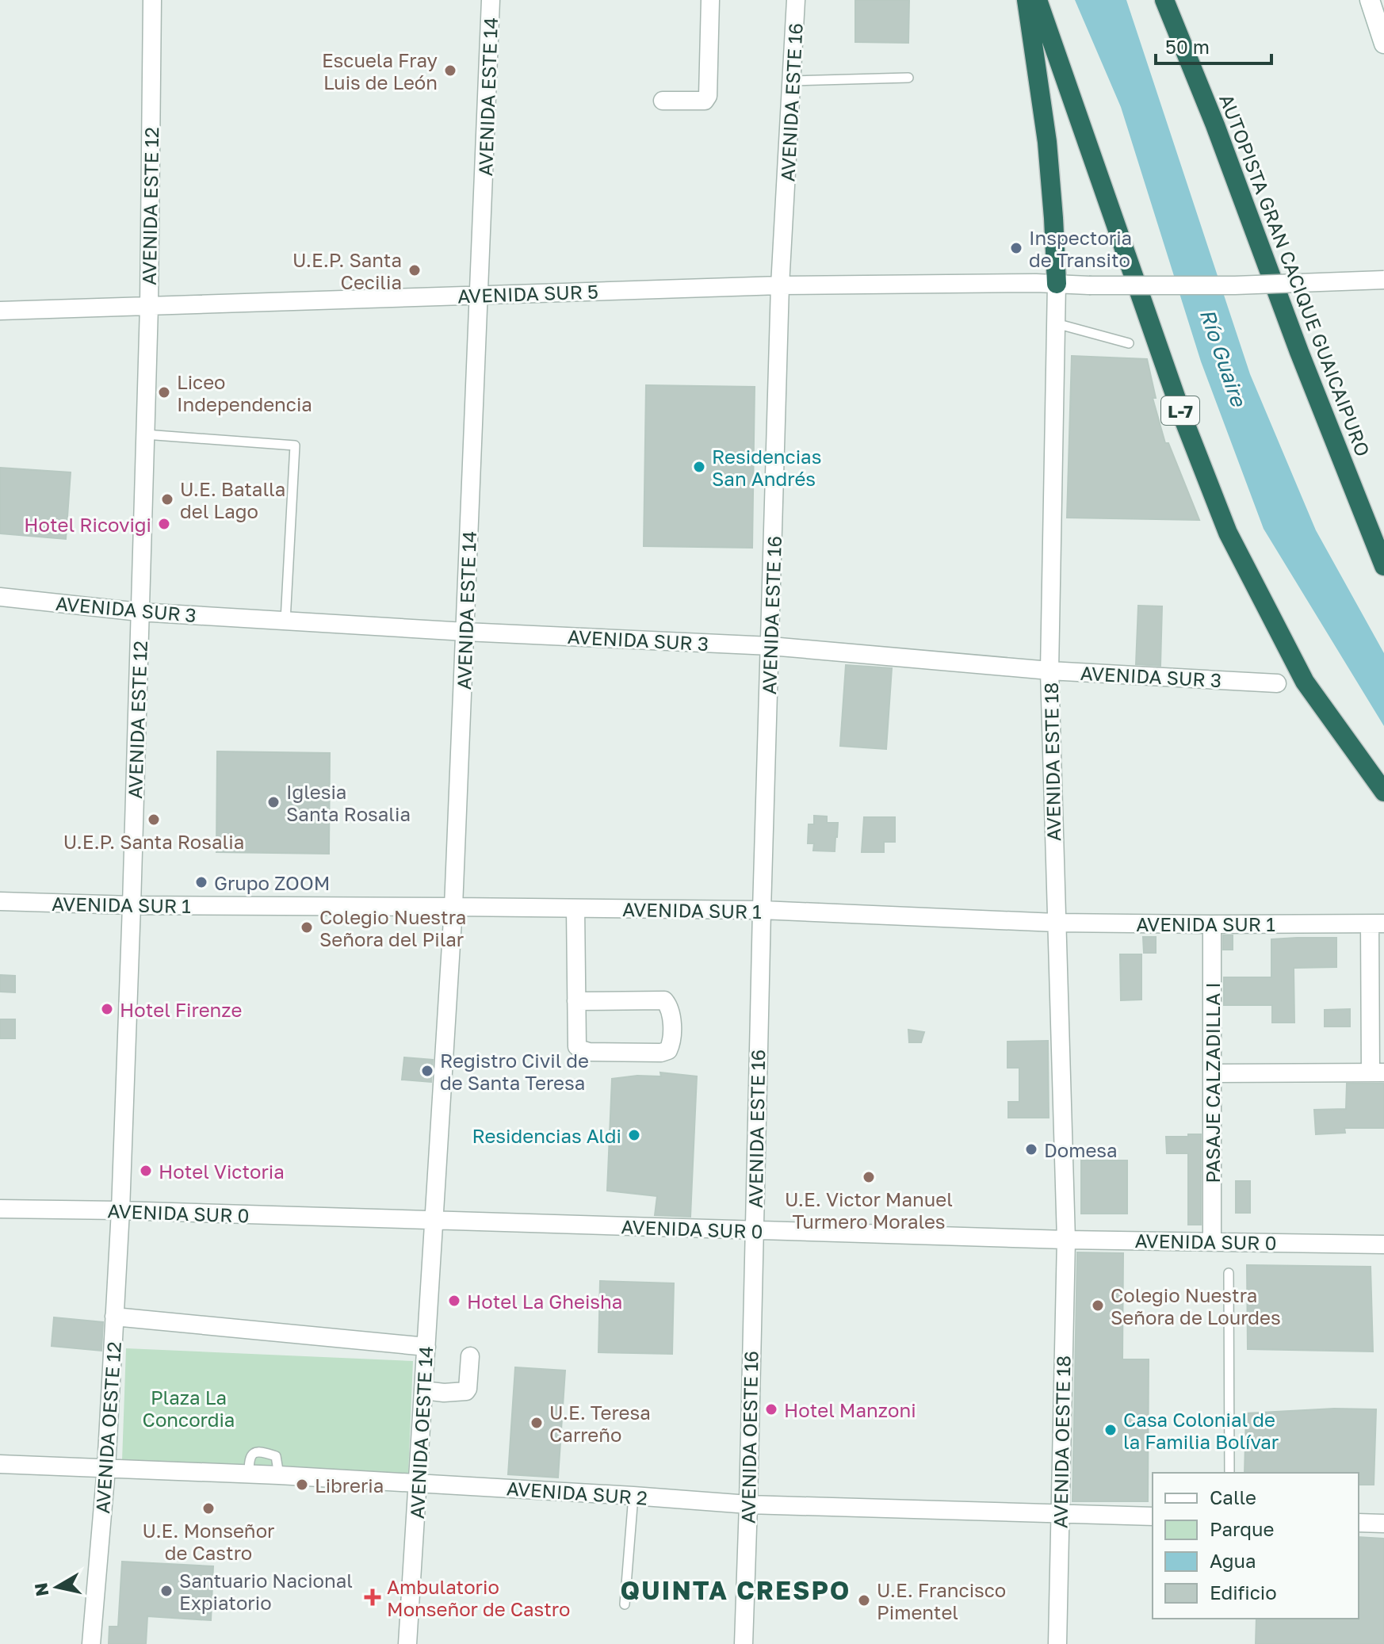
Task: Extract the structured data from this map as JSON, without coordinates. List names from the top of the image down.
{
  "streets": {
    "highway": ["AUTOPISTA GRAN CACIQUE GUAICAIPURO", "L-7"],
    "street": [
      "AVENIDA ESTE 14",
      "AVENIDA ESTE 16",
      "AVENIDA ESTE 12",
      "AVENIDA SUR 5",
      "AVENIDA SUR 3",
      "AVENIDA ESTE 18",
      "AVENIDA SUR 1",
      "PASAJE CALZADILLA I",
      "AVENIDA SUR 0",
      "AVENIDA OESTE 12",
      "AVENIDA OESTE 14",
      "AVENIDA OESTE 16",
      "AVENIDA OESTE 18",
      "AVENIDA SUR 2"
    ]
  },
  "crossings": [
    ["AVENIDA ESTE 14", "AVENIDA SUR 5"],
    ["AVENIDA ESTE 14", "AVENIDA SUR 3"],
    ["AVENIDA ESTE 14", "AVENIDA SUR 1"],
    ["AVENIDA ESTE 14", "AVENIDA SUR 0"],
    ["AVENIDA ESTE 14", "AVENIDA OESTE 14"],
    ["AVENIDA ESTE 16", "AVENIDA SUR 5"],
    ["AVENIDA ESTE 16", "AVENIDA SUR 3"],
    ["AVENIDA ESTE 16", "AVENIDA SUR 1"],
    ["AVENIDA ESTE 16", "AVENIDA SUR 0"],
    ["AVENIDA ESTE 16", "AVENIDA OESTE 16"],
    ["AVENIDA ESTE 12", "AVENIDA SUR 5"],
    ["AVENIDA ESTE 12", "AVENIDA SUR 3"],
    ["AVENIDA ESTE 12", "AVENIDA SUR 1"],
    ["AVENIDA ESTE 12", "AVENIDA SUR 0"],
    ["AVENIDA ESTE 12", "AVENIDA OESTE 12"],
    ["AVENIDA SUR 5", "AVENIDA ESTE 18"],
    ["AVENIDA SUR 3", "AVENIDA ESTE 18"],
    ["AVENIDA ESTE 18", "AVENIDA SUR 1"],
    ["AVENIDA ESTE 18", "AVENIDA SUR 0"],
    ["AVENIDA ESTE 18", "AVENIDA OESTE 18"],
    ["AVENIDA SUR 1", "PASAJE CALZADILLA I"],
    ["PASAJE CALZADILLA I", "AVENIDA SUR 0"],
    ["AVENIDA SUR 0", "AVENIDA OESTE 12"],
    ["AVENIDA SUR 0", "AVENIDA OESTE 14"],
    ["AVENIDA SUR 0", "AVENIDA OESTE 16"],
    ["AVENIDA SUR 0", "AVENIDA OESTE 18"],
    ["AVENIDA OESTE 12", "AVENIDA SUR 2"],
    ["AVENIDA OESTE 14", "AVENIDA SUR 2"],
    ["AVENIDA OESTE 16", "AVENIDA SUR 2"],
    ["AVENIDA OESTE 18", "AVENIDA SUR 2"]
  ],
  "districts": ["QUINTA CRESPO"],
  "water": ["Río Guaire"],
  "parks": ["Plaza La Concordia"],
  "places": {
    "other": [
      "Escuela Fray Luis de León",
      "Inspectoria de Transito",
      "U.E.P. Santa Cecilia",
      "Liceo Independencia",
      "Residencias San Andrés",
      "U.E. Batalla del Lago",
      "Hotel Ricovigi",
      "Iglesia Santa Rosalia",
      "U.E.P. Santa Rosalia",
      "Grupo ZOOM",
      "Colegio Nuestra Señora del Pilar",
      "Hotel Firenze",
      "Registro Civil de de Santa Teresa",
      "Residencias Aldi",
      "Domesa",
      "Hotel Victoria",
      "U.E. Victor Manuel Turmero Morales",
      "Hotel La Gheisha",
      "Colegio Nuestra Señora de Lourdes",
      "Hotel Manzoni",
      "U.E. Teresa Carreño",
      "Casa Colonial de la Familia Bolívar",
      "Libreria",
      "U.E. Monseñor de Castro",
      "Santuario Nacional Expiatorio",
      "U.E. Francisco Pimentel"
    ],
    "health": ["Ambulatorio Monseñor de Castro"]
  },
  "legend": [
    "Calle",
    "Parque",
    "Agua",
    "Edificio"
  ],
  "scale_bar": "50 m",
  "north": "left"
}
